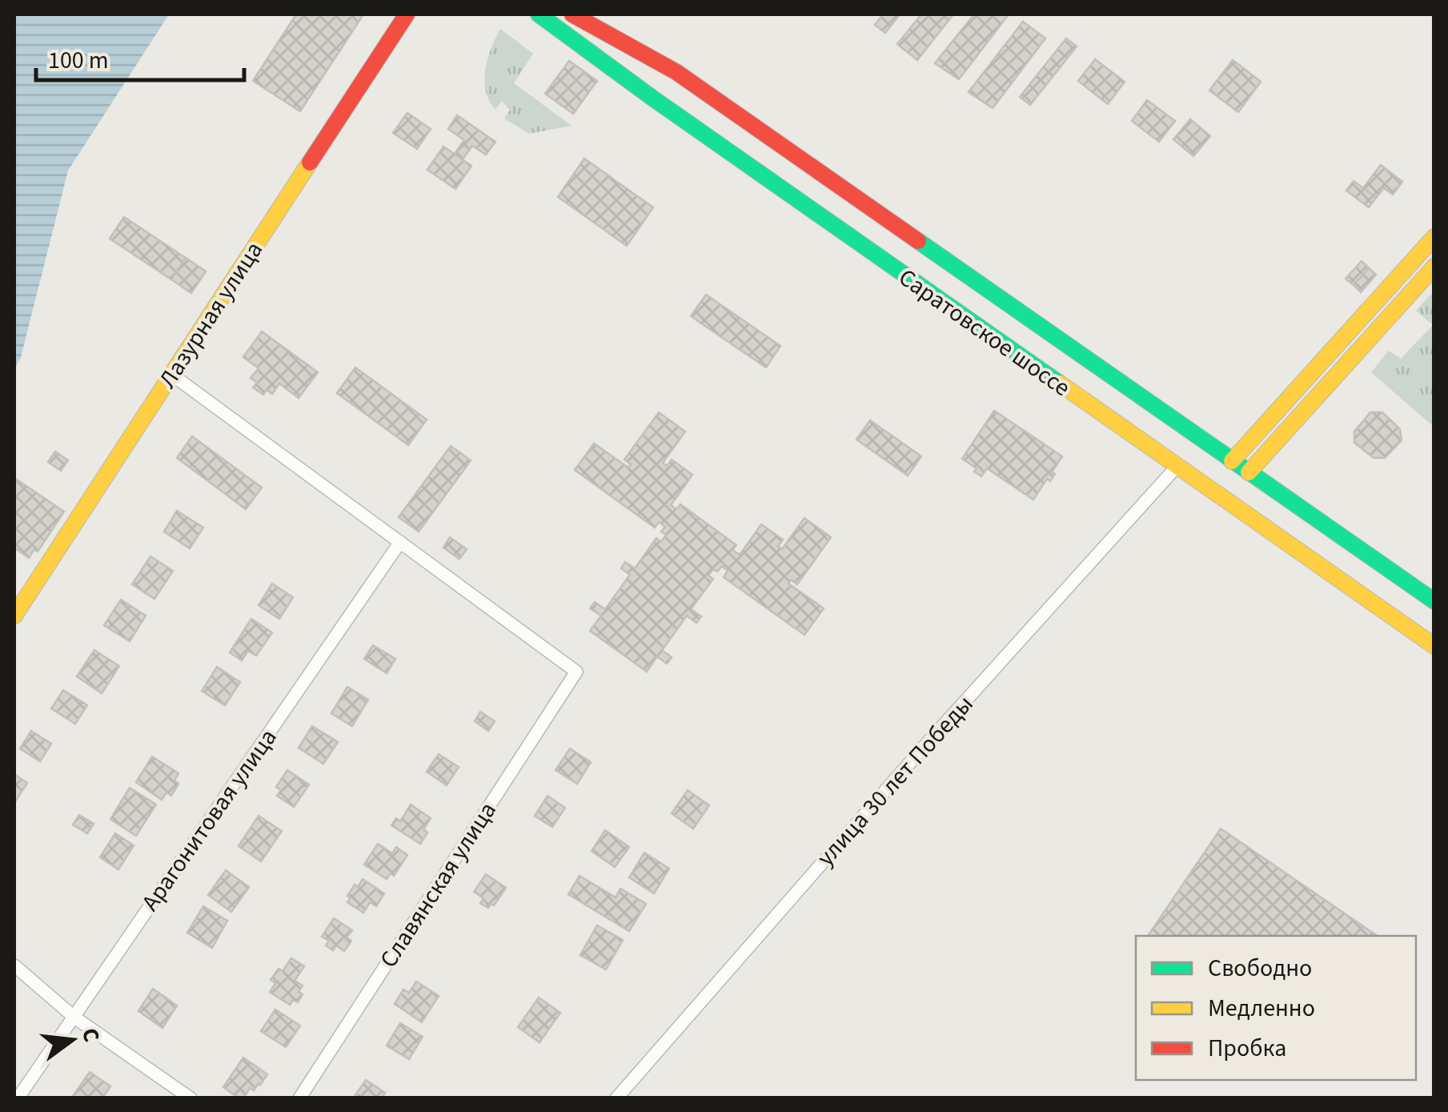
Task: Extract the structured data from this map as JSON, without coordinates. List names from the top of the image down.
{
  "streets": {
    "main road": ["Лазурная улица", "Саратовское шоссе"],
    "street": ["улица 30 лет Победы", "Арагонитовая улица", "Славянская улица"]
  },
  "crossings": [
    ["Саратовское шоссе", "улица 30 лет Победы"],
    ["Арагонитовая улица", "Славянская улица"]
  ],
  "legend": ["Свободно", "Медленно", "Пробка"],
  "scale_bar": "100 m",
  "north": "right"
}
